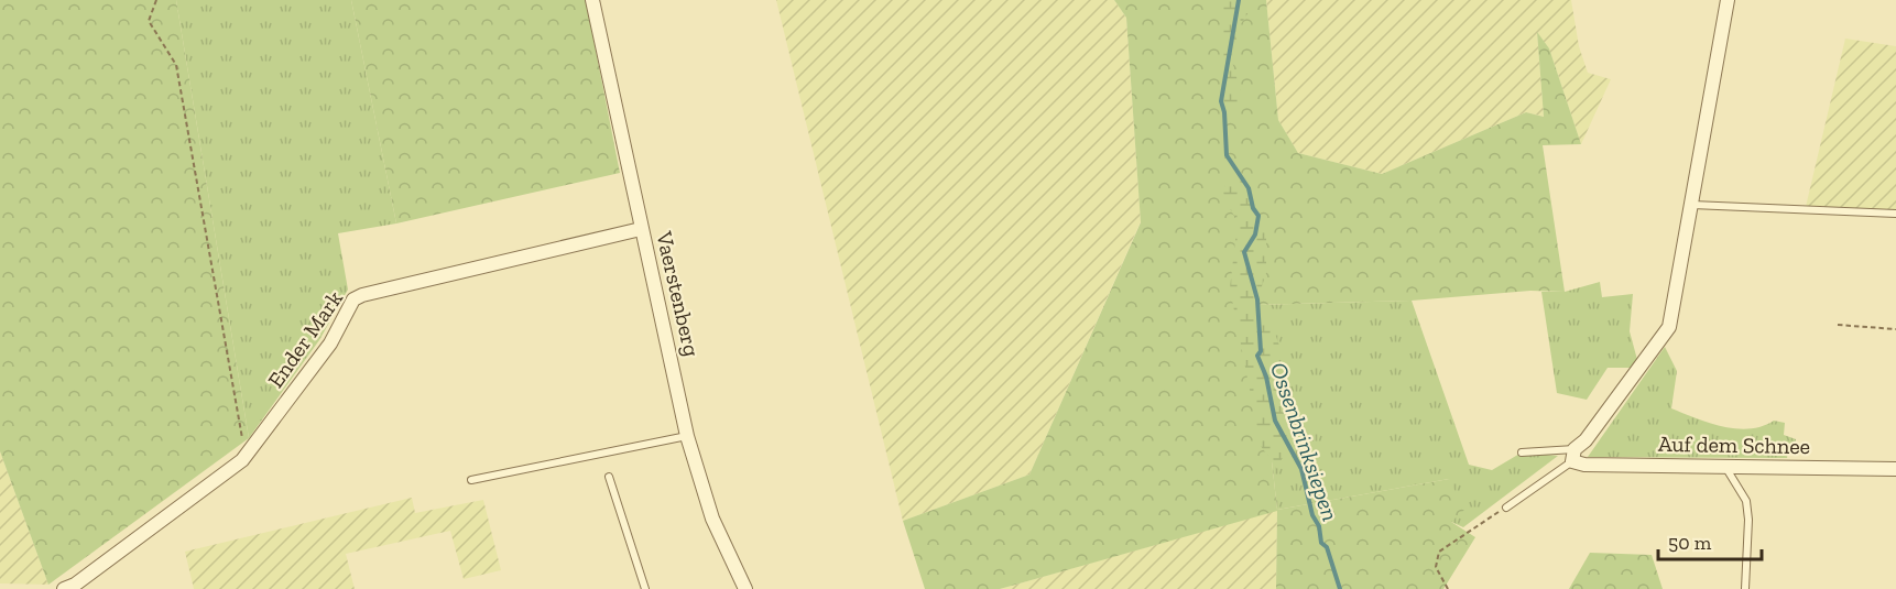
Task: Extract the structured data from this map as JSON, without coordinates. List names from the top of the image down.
{
  "streets": {
    "street": ["Vaerstenberg", "Ender Mark", "Auf dem Schnee"]
  },
  "crossings": [
    ["Vaerstenberg", "Ender Mark"]
  ],
  "water": ["Ossenbrinksiepen"],
  "scale_bar": "50 m"
}
